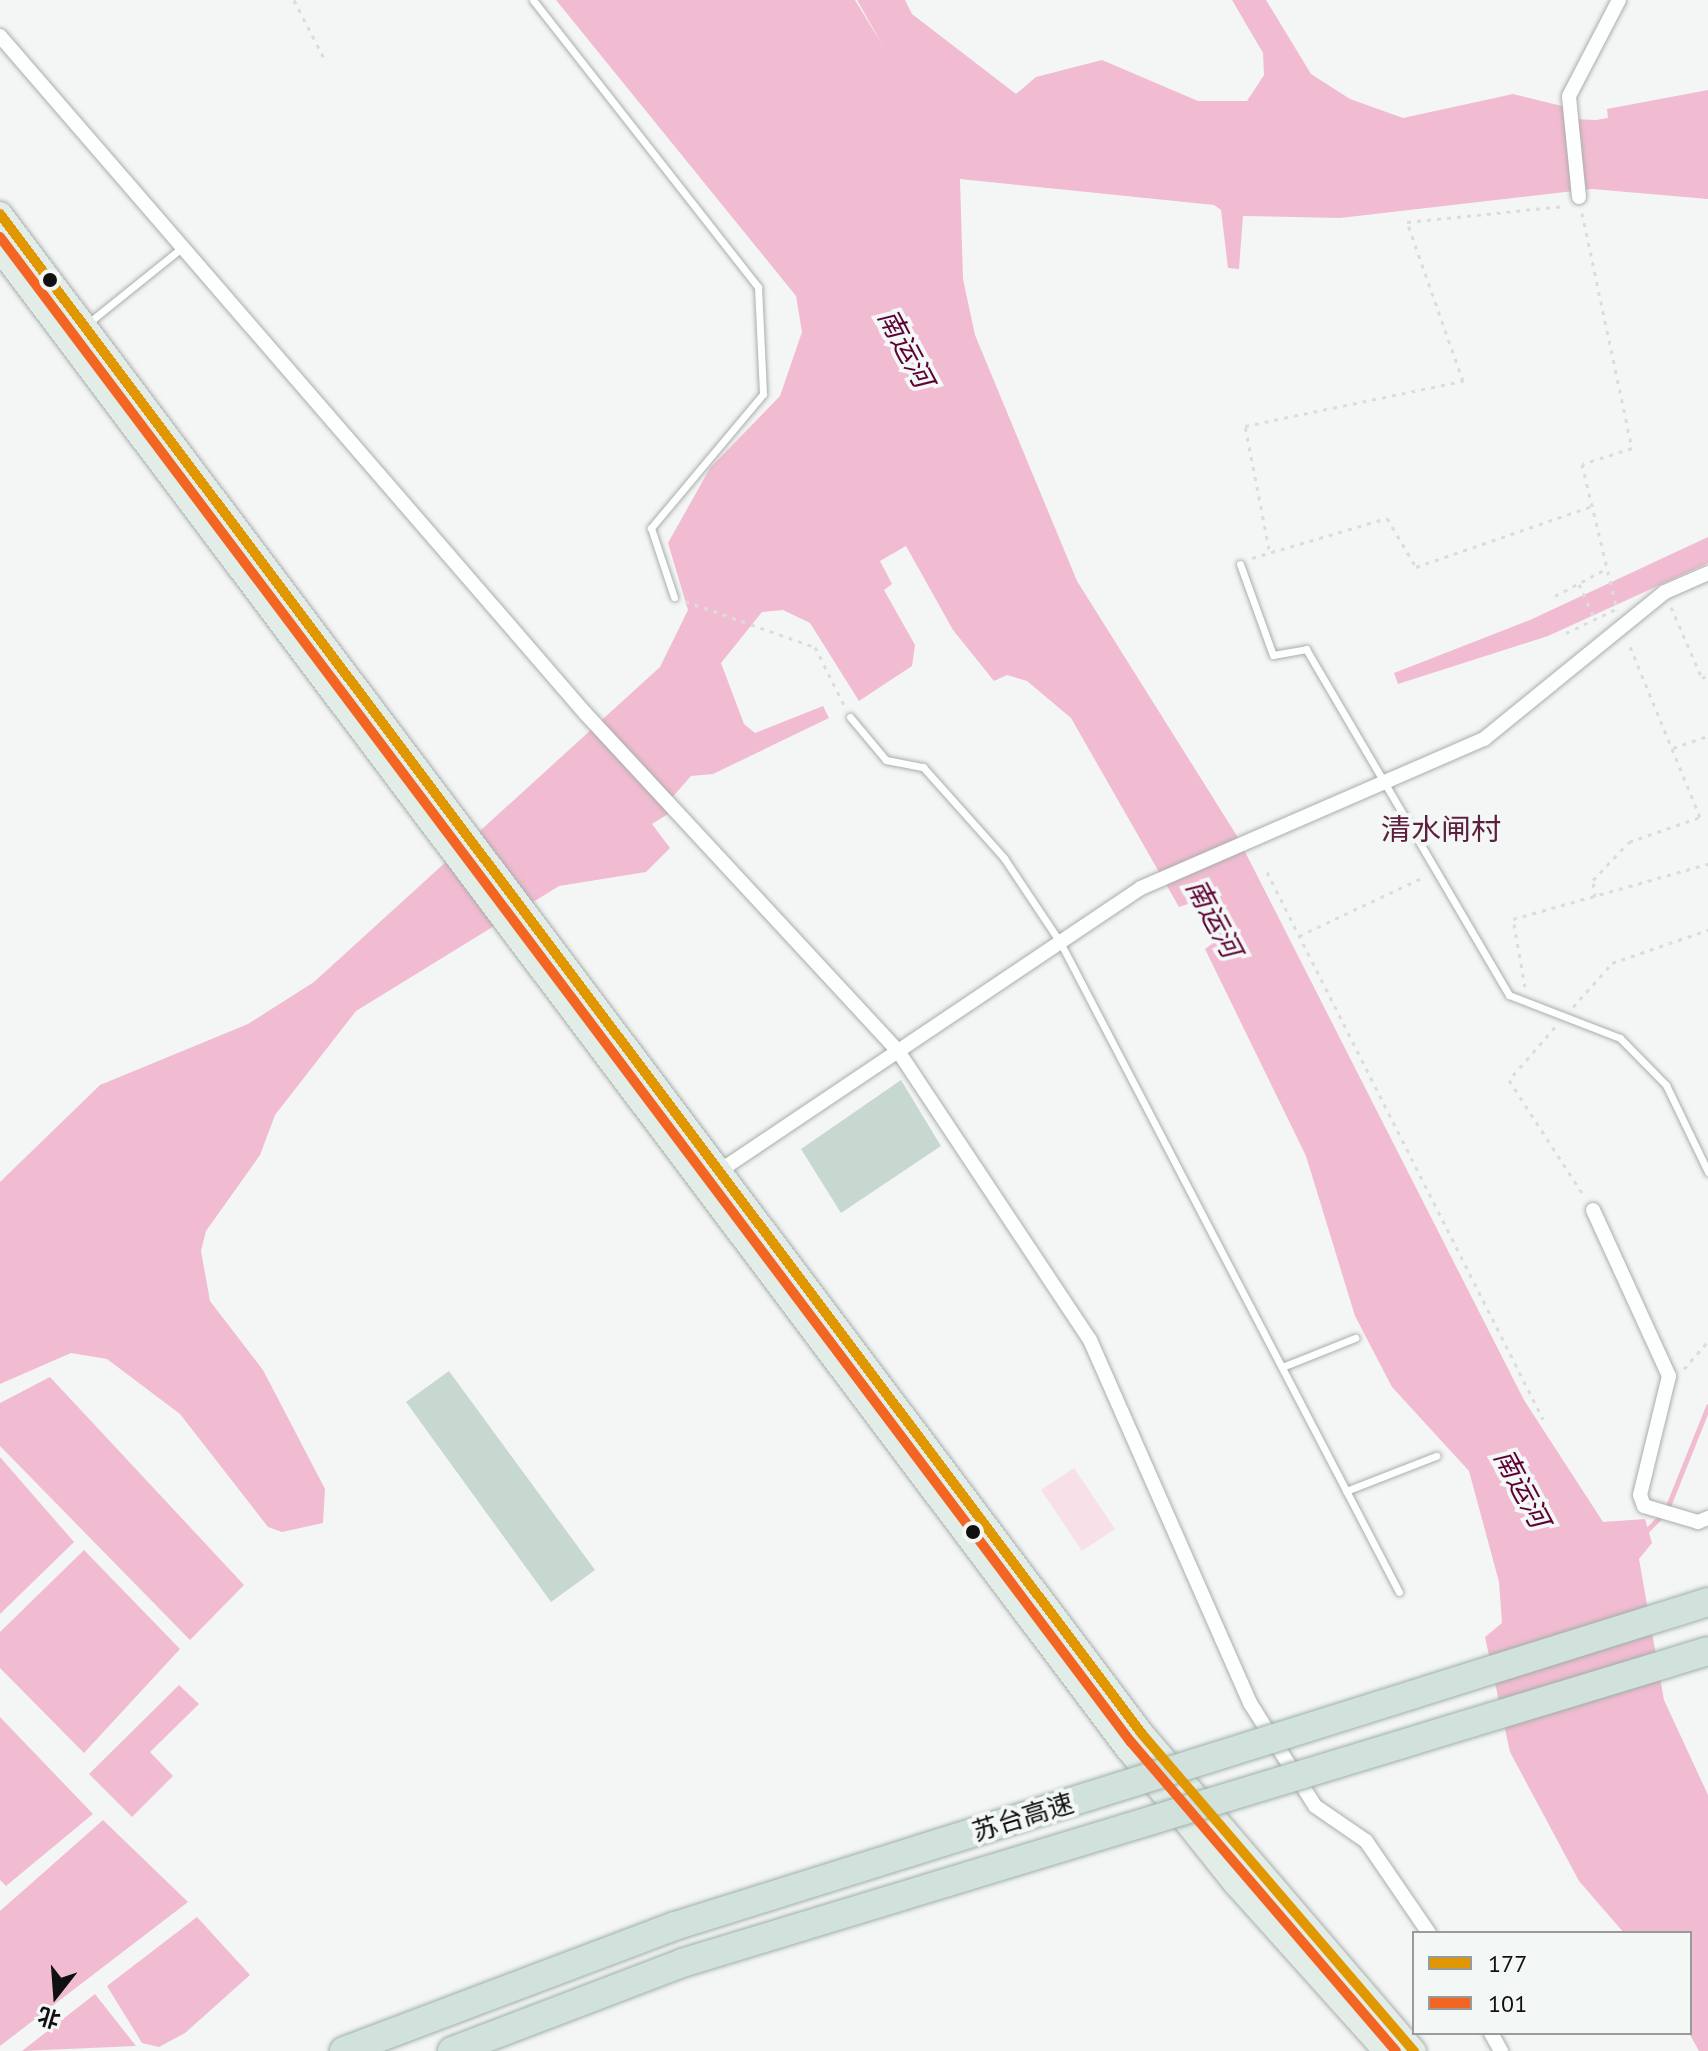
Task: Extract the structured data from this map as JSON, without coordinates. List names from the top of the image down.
{
  "streets": {
    "highway": ["苏台高速"]
  },
  "districts": ["清水闸村"],
  "water": ["南运河"],
  "lines": ["transit line 177", "transit line 101"],
  "legend": ["177", "101"],
  "north": "bottom"
}
